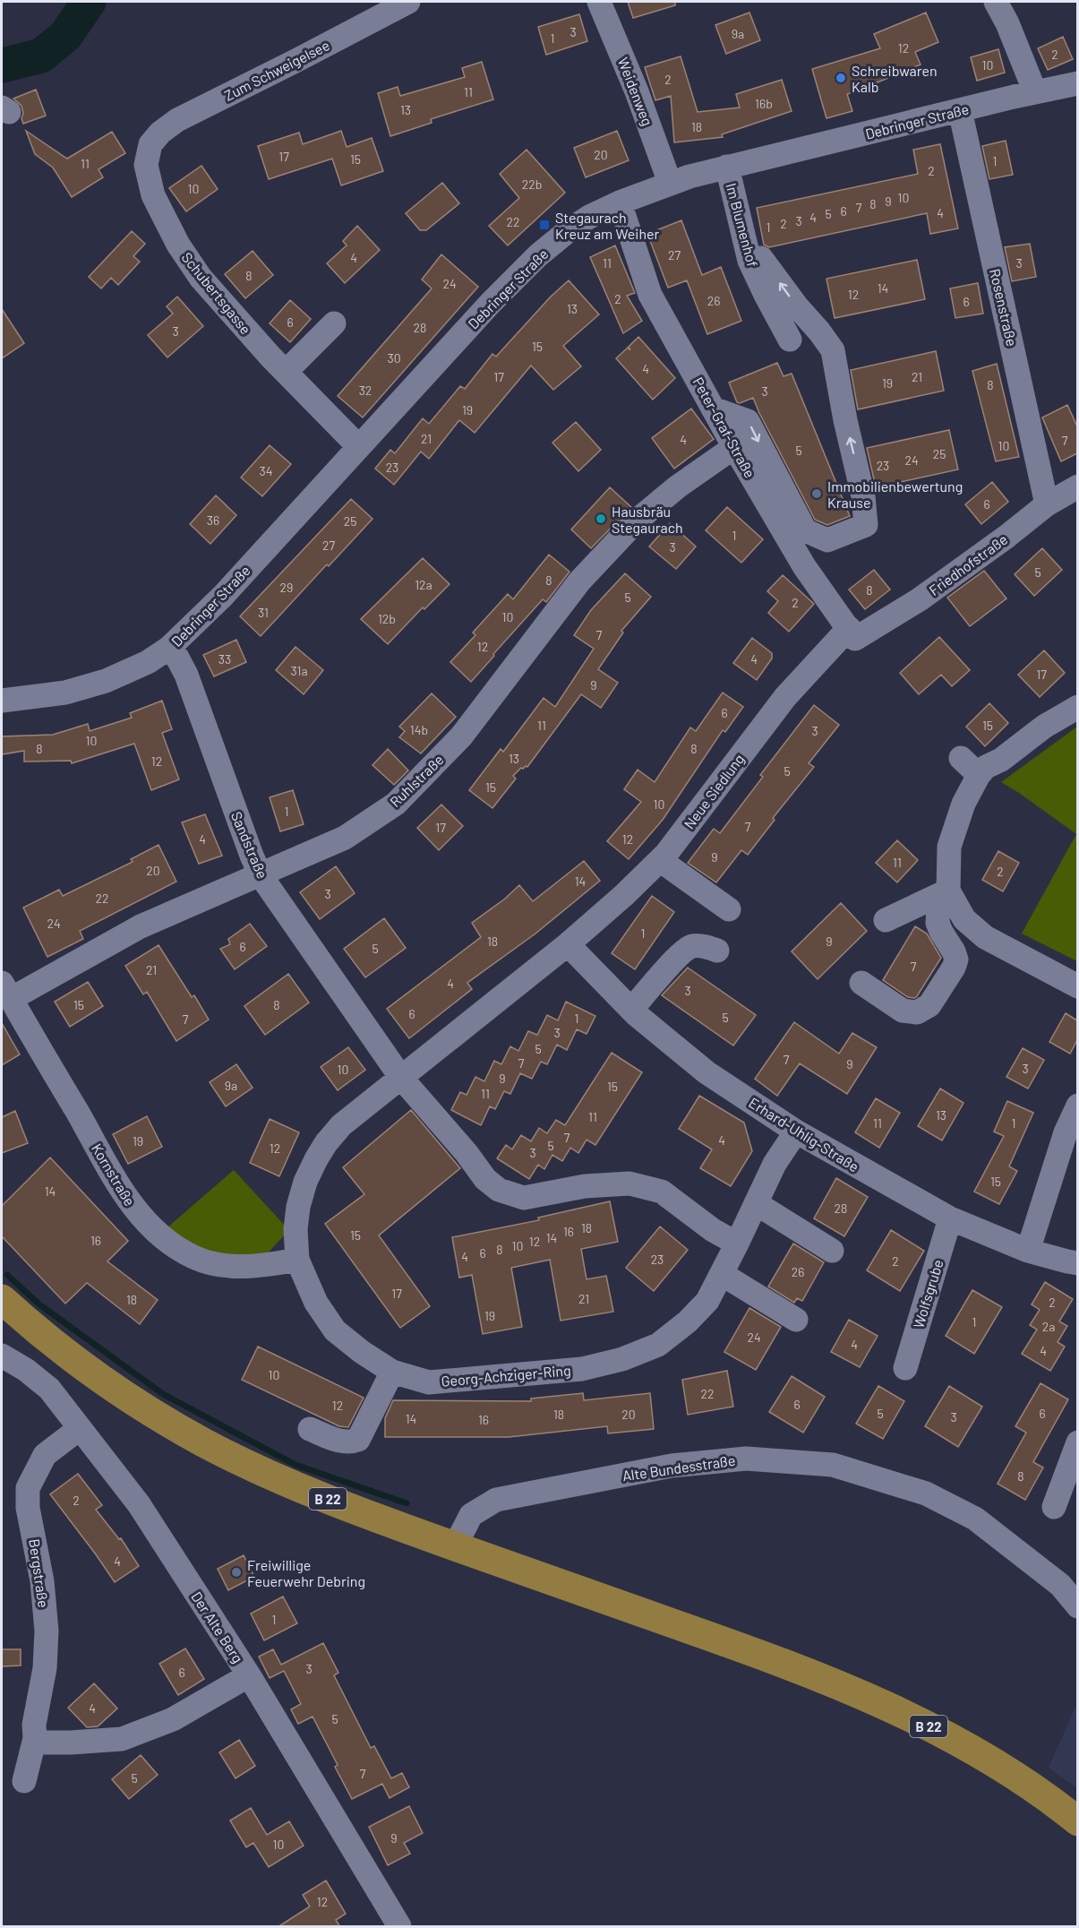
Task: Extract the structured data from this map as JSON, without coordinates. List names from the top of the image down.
{
  "streets": {
    "main road": ["B 22"],
    "street": [
      "Zum Schweigelsee",
      "Weidenweg",
      "Debringer Straße",
      "Im Blumenhof",
      "Schubertsgasse",
      "Rosenstraße",
      "Peter-Graf-Straße",
      "Friedhofstraße",
      "Ruhlstraße",
      "Neue Siedlung",
      "Sandstraße",
      "Erhard-Uhlig-Straße",
      "Kornstraße",
      "Wolfsgrube",
      "Georg-Achziger-Ring",
      "Alte Bundesstraße",
      "Bergstraße",
      "Der Alte Berg"
    ]
  },
  "crossings": [
    ["Zum Schweigelsee", "Schubertsgasse"],
    ["Weidenweg", "Debringer Straße"],
    ["Debringer Straße", "Im Blumenhof"],
    ["Debringer Straße", "Schubertsgasse"],
    ["Debringer Straße", "Rosenstraße"],
    ["Debringer Straße", "Peter-Graf-Straße"],
    ["Debringer Straße", "Sandstraße"],
    ["Rosenstraße", "Friedhofstraße"],
    ["Peter-Graf-Straße", "Friedhofstraße"],
    ["Peter-Graf-Straße", "Ruhlstraße"],
    ["Peter-Graf-Straße", "Neue Siedlung"],
    ["Friedhofstraße", "Neue Siedlung"],
    ["Ruhlstraße", "Sandstraße"],
    ["Ruhlstraße", "Kornstraße"],
    ["Neue Siedlung", "Erhard-Uhlig-Straße"],
    ["Neue Siedlung", "Georg-Achziger-Ring"],
    ["Sandstraße", "Georg-Achziger-Ring"],
    ["Erhard-Uhlig-Straße", "Wolfsgrube"],
    ["Erhard-Uhlig-Straße", "Georg-Achziger-Ring"],
    ["Kornstraße", "Georg-Achziger-Ring"],
    ["Alte Bundesstraße", "B 22"],
    ["Bergstraße", "Der Alte Berg"]
  ],
  "places": {
    "other": [
      "Schreibwaren Kalb",
      "Immobilienbewertung Krause",
      "Hausbräu Stegaurach",
      "Freiwillige Feuerwehr Debring"
    ],
    "transit": ["Stegaurach Kreuz am Weiher"]
  },
  "house_numbers": [
    "3",
    "9a",
    "1",
    "12",
    "2",
    "10",
    "2",
    "11",
    "16b",
    "13",
    "18",
    "20",
    "17",
    "15",
    "1",
    "11",
    "2",
    "22b",
    "10",
    "10",
    "9",
    "8",
    "7",
    "6",
    "4",
    "5",
    "4",
    "3",
    "22",
    "2",
    "1",
    "27",
    "4",
    "11",
    "3",
    "8",
    "24",
    "14",
    "12",
    "2",
    "26",
    "6",
    "13",
    "6",
    "28",
    "3",
    "15",
    "30",
    "4",
    "17",
    "21",
    "19",
    "8",
    "32",
    "3",
    "19",
    "21",
    "4",
    "7",
    "10",
    "5",
    "25",
    "24",
    "23",
    "23",
    "34",
    "6",
    "36",
    "25",
    "1",
    "27",
    "3",
    "5",
    "8",
    "12a",
    "29",
    "8",
    "5",
    "2",
    "31",
    "10",
    "12b",
    "7",
    "12",
    "33",
    "4",
    "31a",
    "17",
    "9",
    "6",
    "11",
    "15",
    "14b",
    "3",
    "10",
    "8",
    "8",
    "13",
    "12",
    "5",
    "15",
    "10",
    "1",
    "7",
    "17",
    "4",
    "12",
    "9",
    "11",
    "20",
    "2",
    "14",
    "3",
    "22",
    "24",
    "1",
    "18",
    "9",
    "6",
    "5",
    "7",
    "21",
    "4",
    "3",
    "15",
    "8",
    "6",
    "5",
    "1",
    "7",
    "3",
    "5",
    "7",
    "7",
    "9",
    "3",
    "10",
    "9",
    "9a",
    "15",
    "11",
    "13",
    "11",
    "11",
    "1",
    "7",
    "4",
    "19",
    "5",
    "12",
    "3",
    "15",
    "14",
    "28",
    "18",
    "16",
    "15",
    "14",
    "16",
    "12",
    "10",
    "8",
    "6",
    "4",
    "23",
    "2",
    "26",
    "17",
    "21",
    "18",
    "2",
    "19",
    "1",
    "2a",
    "24",
    "4",
    "4",
    "10",
    "22",
    "6",
    "12",
    "5",
    "6",
    "18",
    "20",
    "3",
    "14",
    "16",
    "8",
    "2",
    "4",
    "1",
    "3",
    "6",
    "4",
    "5",
    "7",
    "5",
    "9",
    "10",
    "12"
  ]
}
